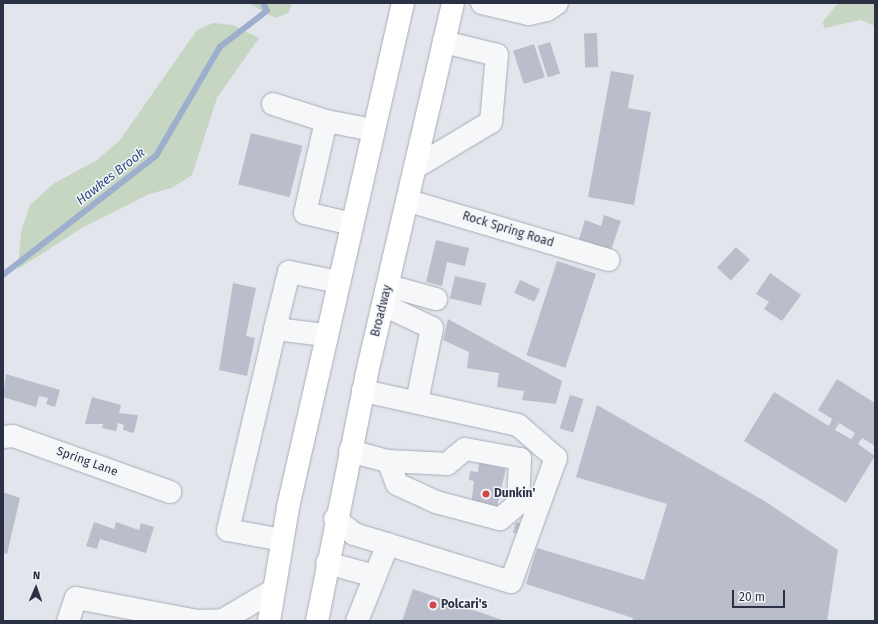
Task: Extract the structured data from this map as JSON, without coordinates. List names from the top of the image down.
{
  "streets": {
    "highway": ["Broadway"],
    "street": ["Rock Spring Road", "Spring Lane"]
  },
  "crossings": [
    ["Rock Spring Road", "Broadway"]
  ],
  "water": ["Hawkes Brook"],
  "places": ["Dunkin'", "Polcari's"],
  "scale_bar": "20 m",
  "north": "top"
}
